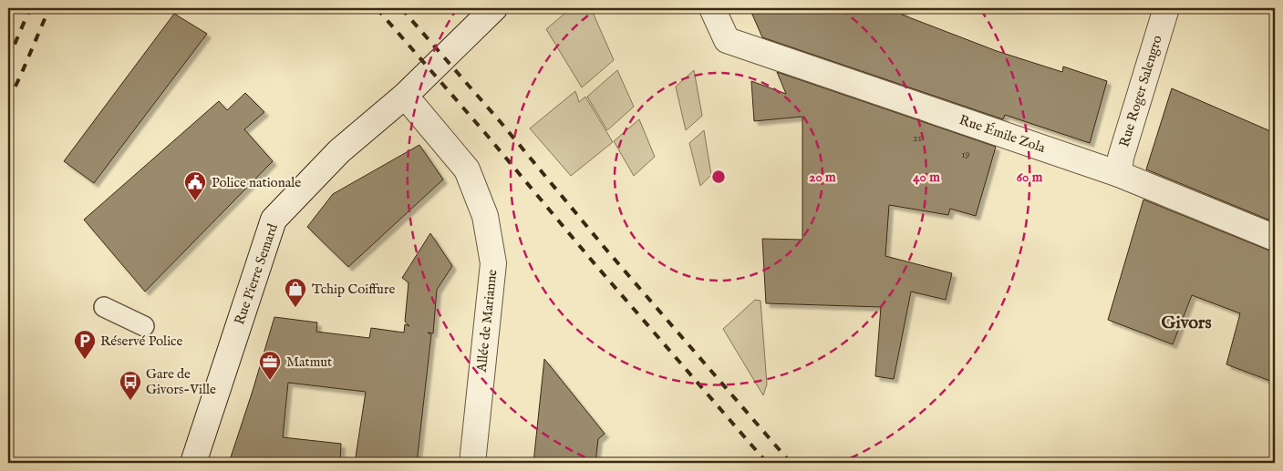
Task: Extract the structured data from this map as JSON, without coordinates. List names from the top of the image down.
{
  "streets": {
    "street": [
      "Rue Roger Salengro",
      "Rue Émile Zola",
      "Rue Pierre Semard",
      "Allée de Marianne"
    ]
  },
  "crossings": [
    ["Rue Roger Salengro", "Rue Émile Zola"],
    ["Rue Pierre Semard", "Allée de Marianne"]
  ],
  "districts": ["Givors"],
  "places": {
    "public building": ["Police nationale"],
    "shop": ["Tchip Coiffure"],
    "parking": ["Réservé Police"],
    "office": ["Matmut"],
    "bus stop": ["Gare de Givors-Ville"]
  },
  "house_numbers": ["21", "19"],
  "rings": ["20 m", "40 m", "60 m"]
}
